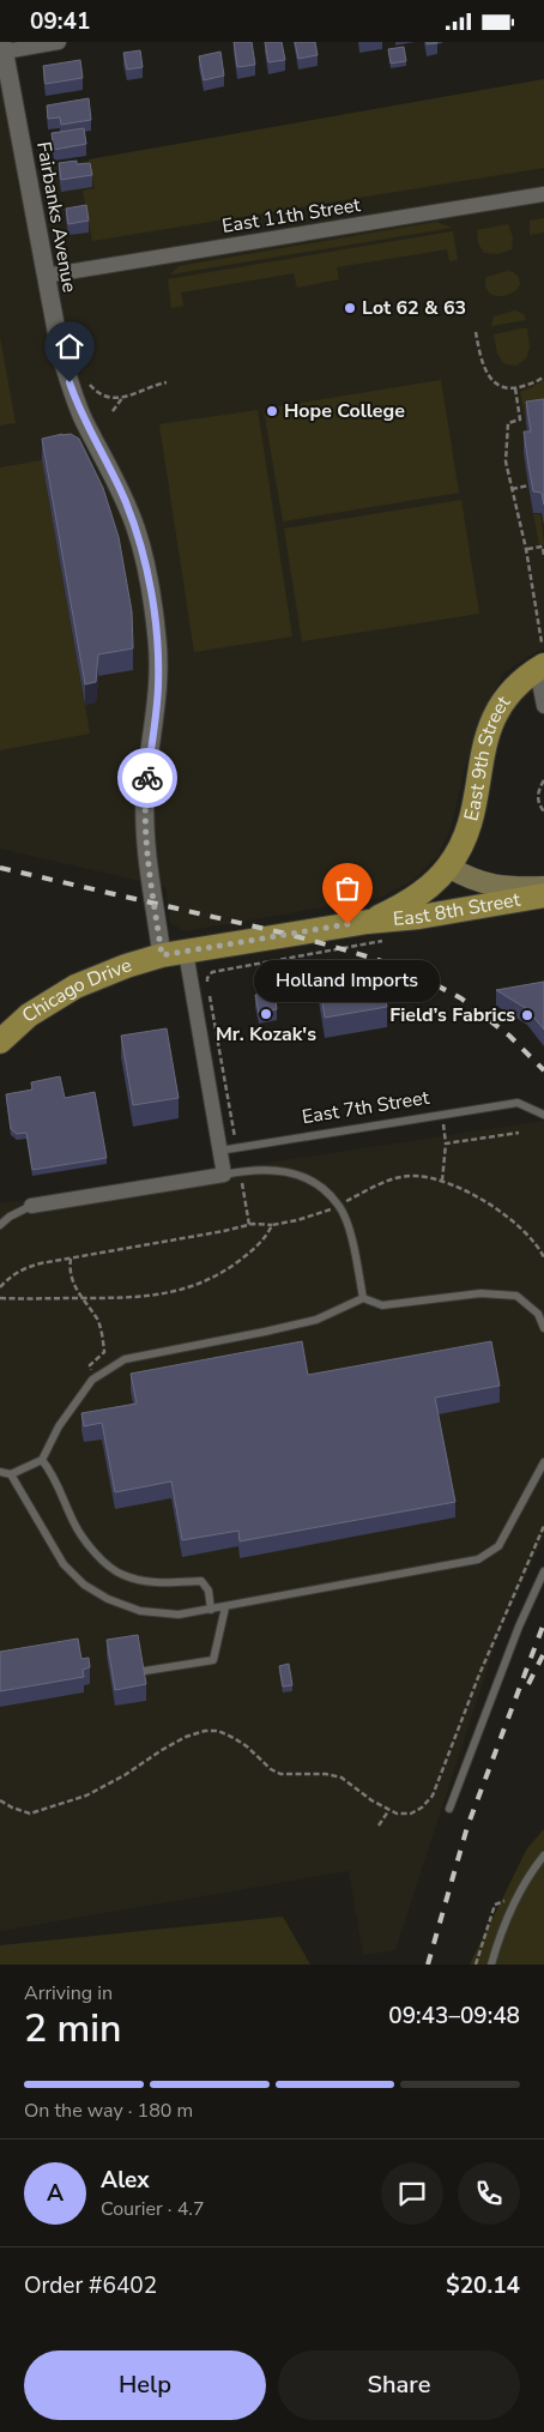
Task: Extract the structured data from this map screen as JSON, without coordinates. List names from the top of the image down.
{
  "streets": {
    "main road": ["East 9th Street", "East 8th Street", "Chicago Drive"],
    "street": ["East 11th Street", "Fairbanks Avenue"],
    "lane": ["East 7th Street"]
  },
  "crossings": [
    ["East 11th Street", "Fairbanks Avenue"],
    ["Fairbanks Avenue", "East 8th Street"],
    ["Fairbanks Avenue", "Chicago Drive"],
    ["Fairbanks Avenue", "East 7th Street"],
    ["East 9th Street", "East 8th Street"],
    ["East 8th Street", "Chicago Drive"]
  ],
  "places": [
    "Lot 62 & 63",
    "Hope College",
    "Holland Imports",
    "Mr. Kozak's",
    "Field’s Fabrics"
  ],
  "page": {
    "status": "09:41",
    "bubble": "Holland Imports",
    "heading": ["2 min", "Arriving in", "09:43–09:48"],
    "panel": [
      "Alex",
      "Courier · 4.7",
      "Order #6402",
      "$20.14"
    ],
    "bar": "On the way · 180 m",
    "round": "A",
    "buttons": ["Help", "Share"]
  }
}
